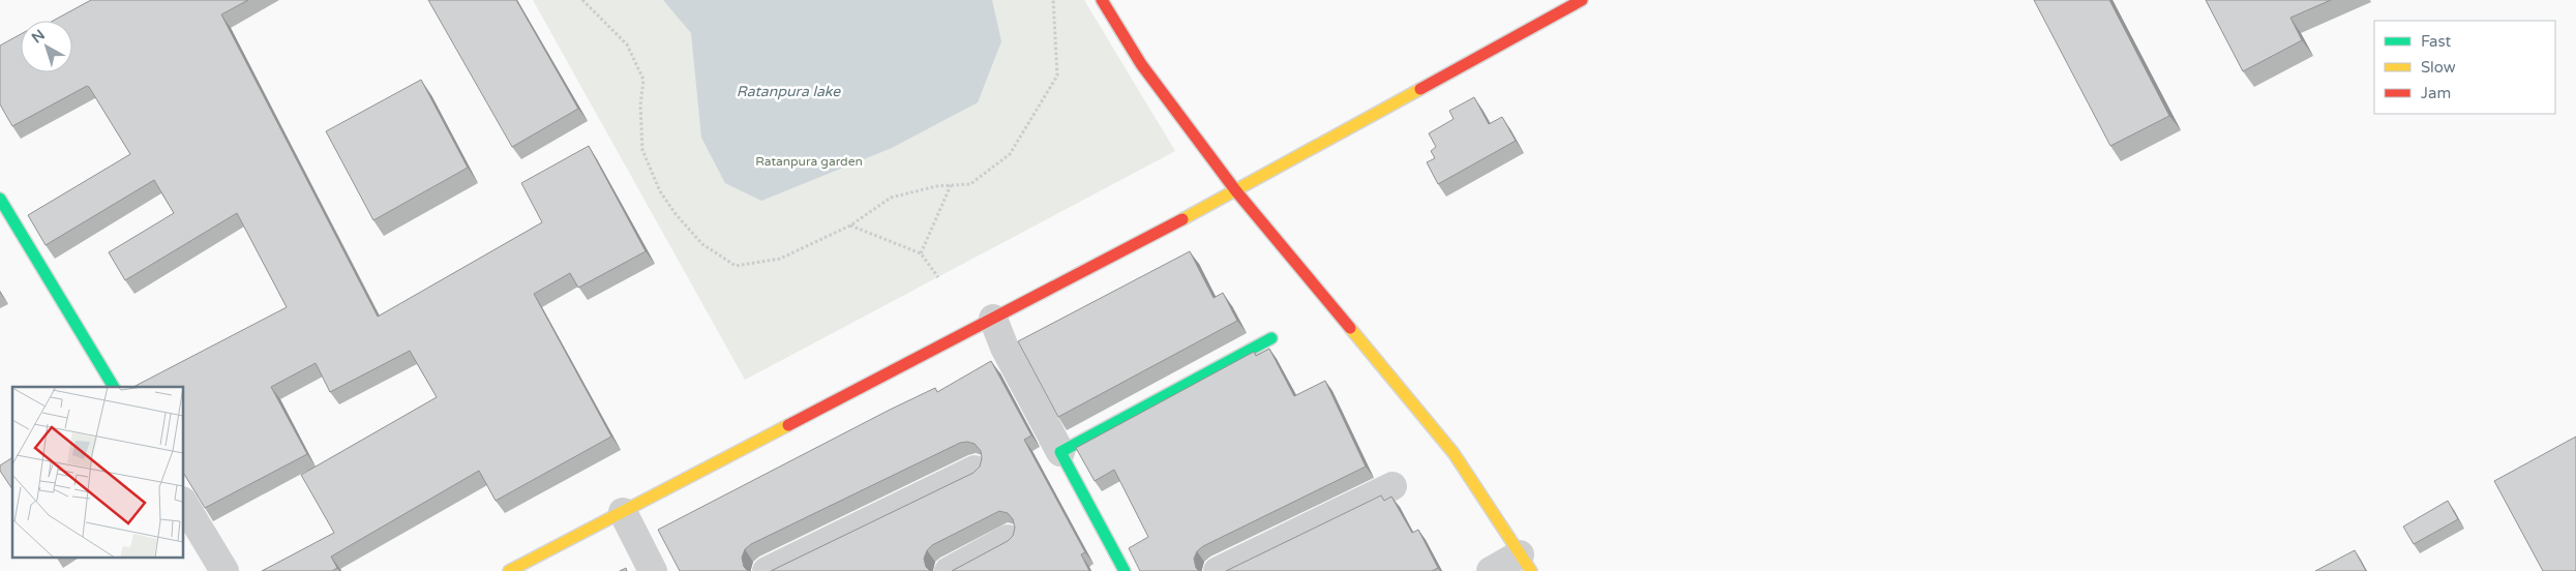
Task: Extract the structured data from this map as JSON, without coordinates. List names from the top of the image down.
{
  "water": ["Ratanpura lake"],
  "parks": ["Ratanpura garden"],
  "legend": ["Fast", "Slow", "Jam"],
  "north": "top left"
}
